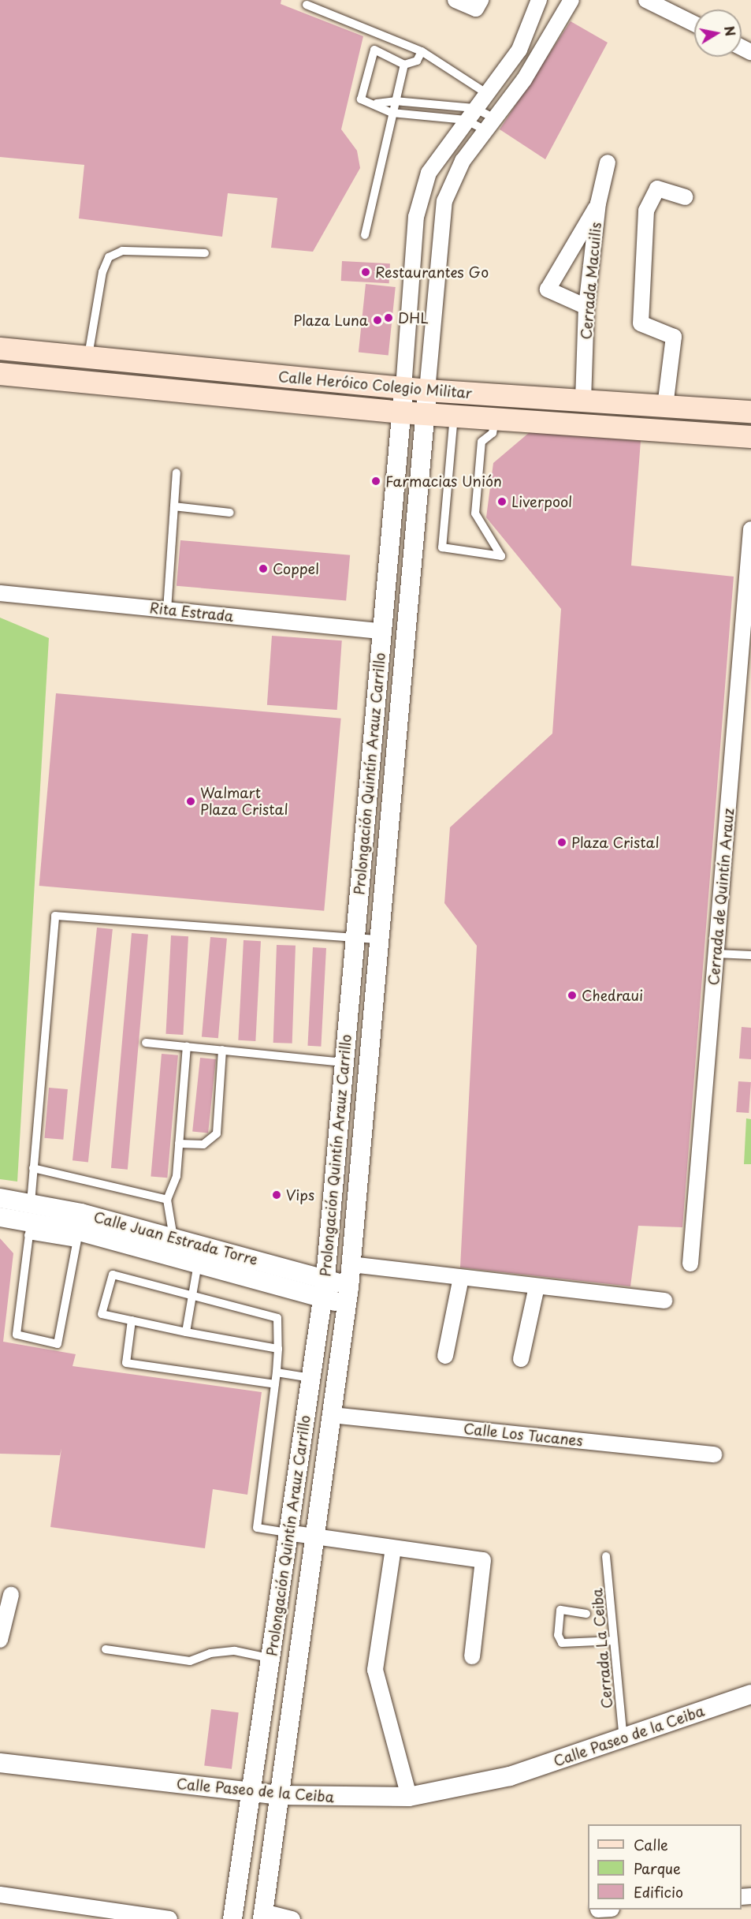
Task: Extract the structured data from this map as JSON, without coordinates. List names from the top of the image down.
{
  "streets": {
    "main road": ["Calle Heróico Colegio Militar"],
    "street": [
      "Cerrada Macuilis",
      "Rita Estrada",
      "Prolongación Quintín Arauz Carrillo",
      "Cerrada de Quintín Arauz",
      "Calle Juan Estrada Torre",
      "Calle Los Tucanes",
      "Calle Paseo de la Ceiba"
    ],
    "lane": ["Cerrada La Ceiba"]
  },
  "crossings": [
    ["Cerrada Macuilis", "Calle Heróico Colegio Militar"],
    ["Calle Heróico Colegio Militar", "Prolongación Quintín Arauz Carrillo"],
    ["Rita Estrada", "Prolongación Quintín Arauz Carrillo"],
    ["Prolongación Quintín Arauz Carrillo", "Calle Juan Estrada Torre"],
    ["Prolongación Quintín Arauz Carrillo", "Calle Los Tucanes"],
    ["Prolongación Quintín Arauz Carrillo", "Calle Paseo de la Ceiba"],
    ["Cerrada La Ceiba", "Calle Paseo de la Ceiba"]
  ],
  "places": [
    "Restaurantes Go",
    "DHL",
    "Plaza Luna",
    "Farmacias Unión",
    "Liverpool",
    "Coppel",
    "Walmart Plaza Cristal",
    "Plaza Cristal",
    "Chedraui",
    "Vips"
  ],
  "legend": ["Calle", "Parque", "Edificio"],
  "north": "right"
}
